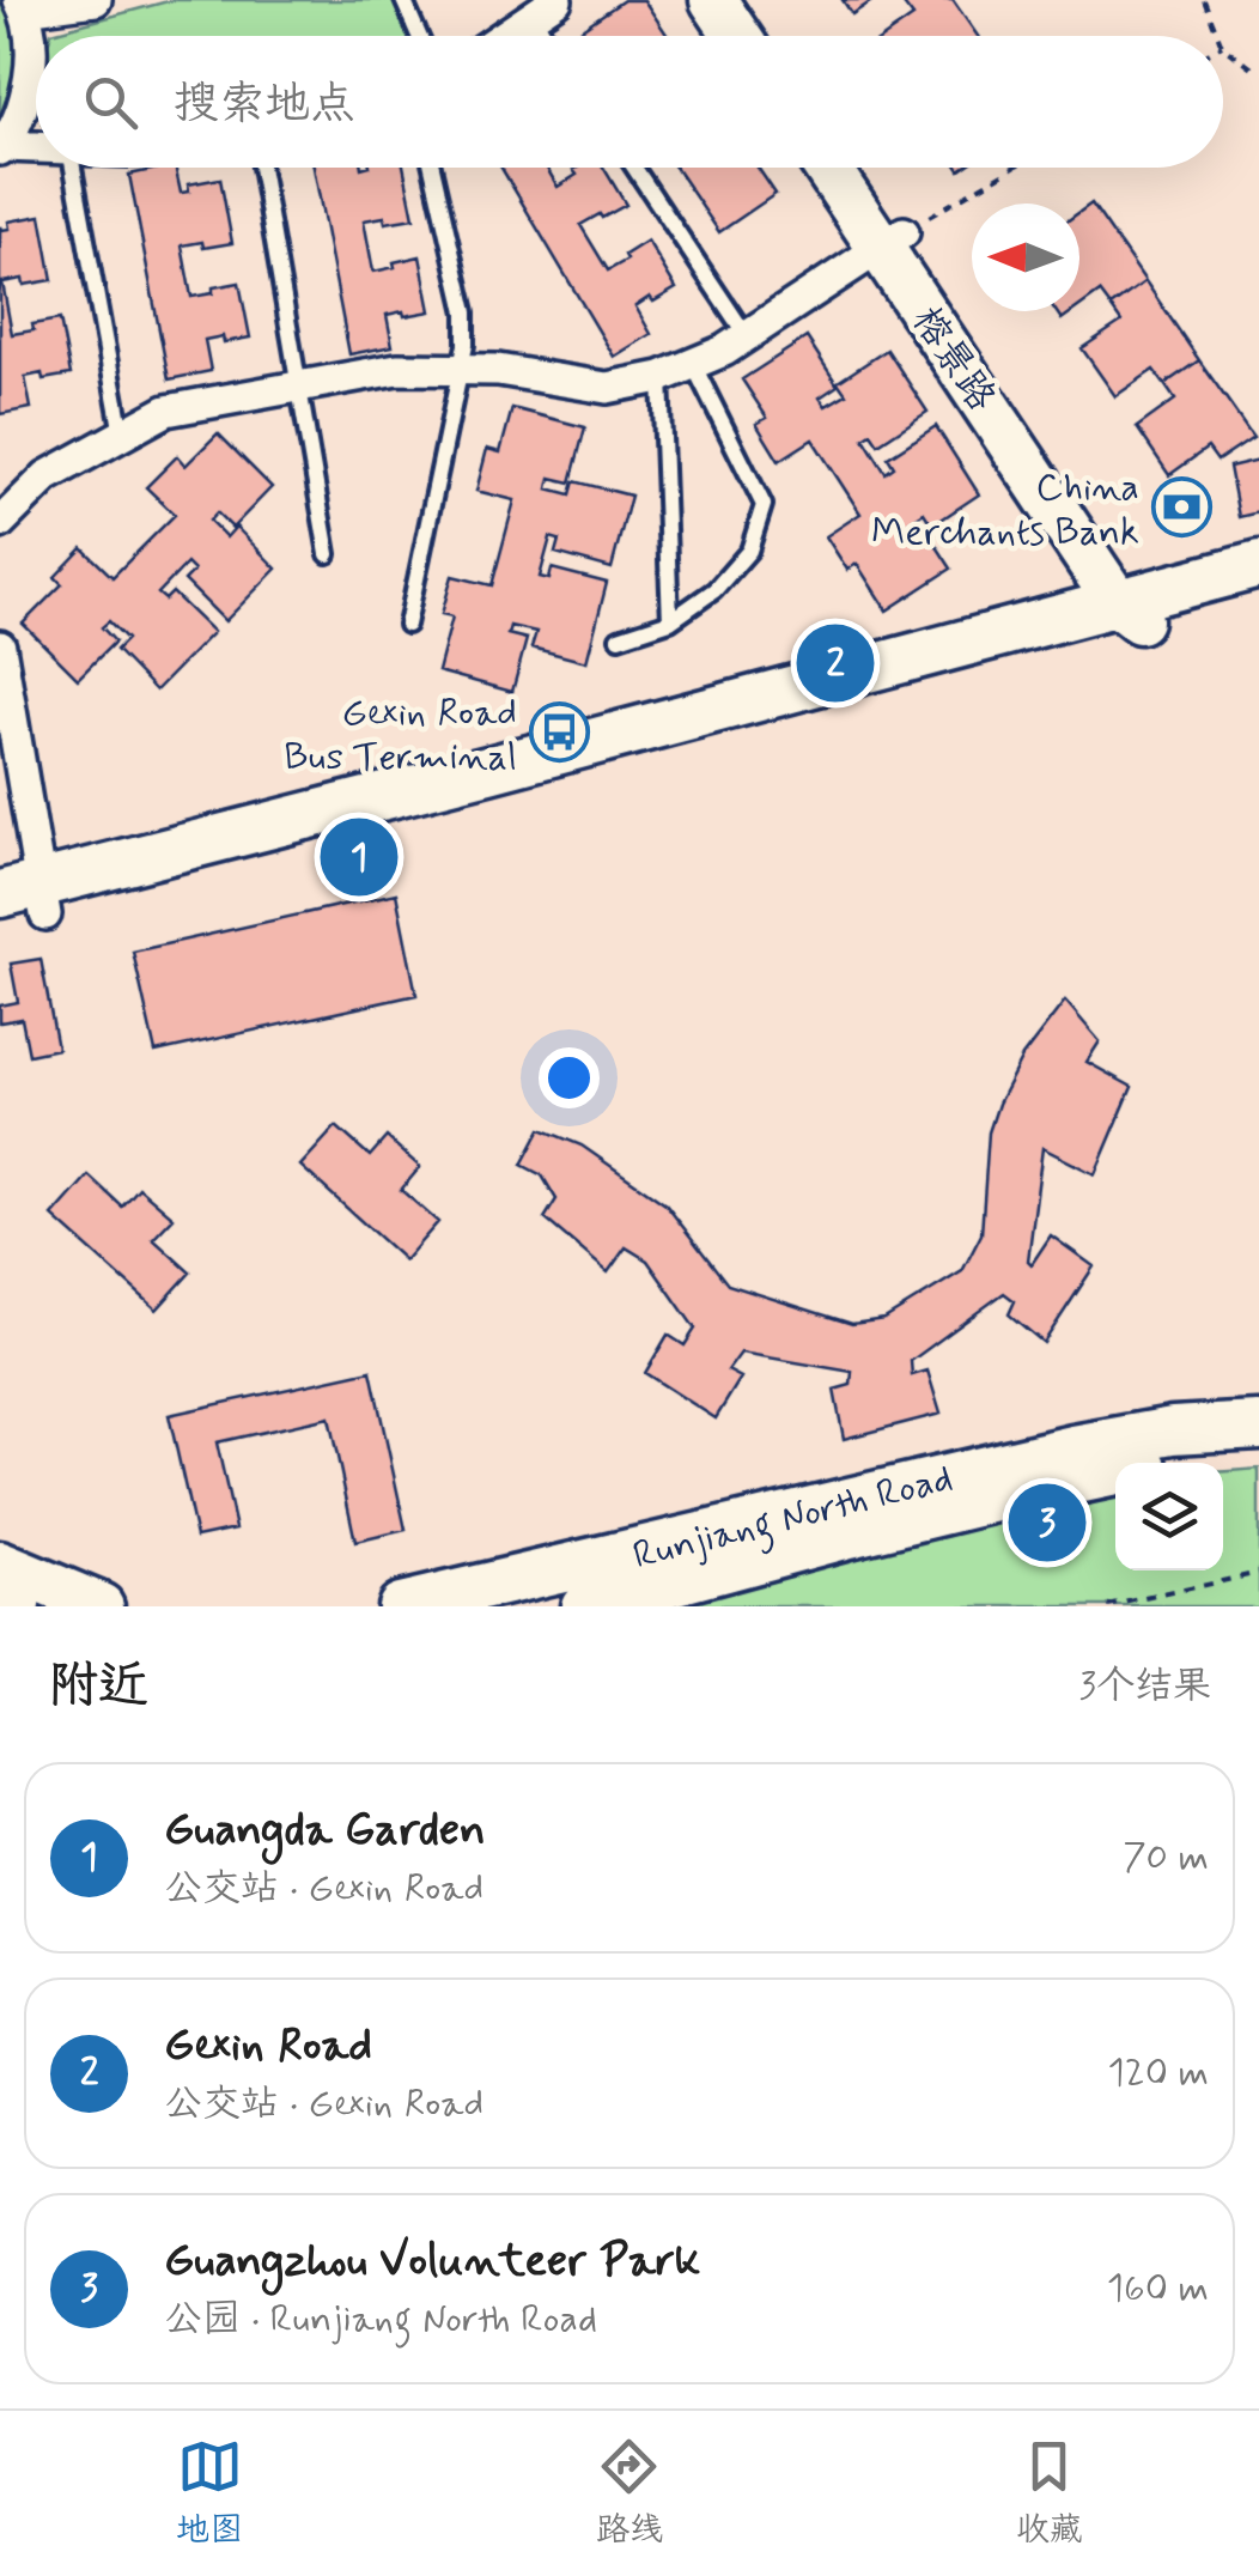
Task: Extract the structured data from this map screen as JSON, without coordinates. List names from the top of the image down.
{
  "streets": {
    "street": ["榕景路", "Runjiang North Road"]
  },
  "places": {
    "bank": ["China Merchants Bank"],
    "bus stop": ["Gexin Road Bus Terminal"]
  },
  "north": "left",
  "page": {
    "search": "搜索地点",
    "pins": ["2", "1", "3"],
    "heading": ["附近", "3个结果"],
    "list": [
      {
        "mark": "1",
        "name": "Guangda Garden",
        "note": "公交站 · Gexin Road",
        "value": "70 m"
      },
      {
        "mark": "2",
        "name": "Gexin Road",
        "note": "公交站 · Gexin Road",
        "value": "120 m"
      },
      {
        "mark": "3",
        "name": "Guangzhou Volunteer Park",
        "note": "公园 · Runjiang North Road",
        "value": "160 m"
      }
    ],
    "nav": ["地图", "路线", "收藏"]
  }
}
